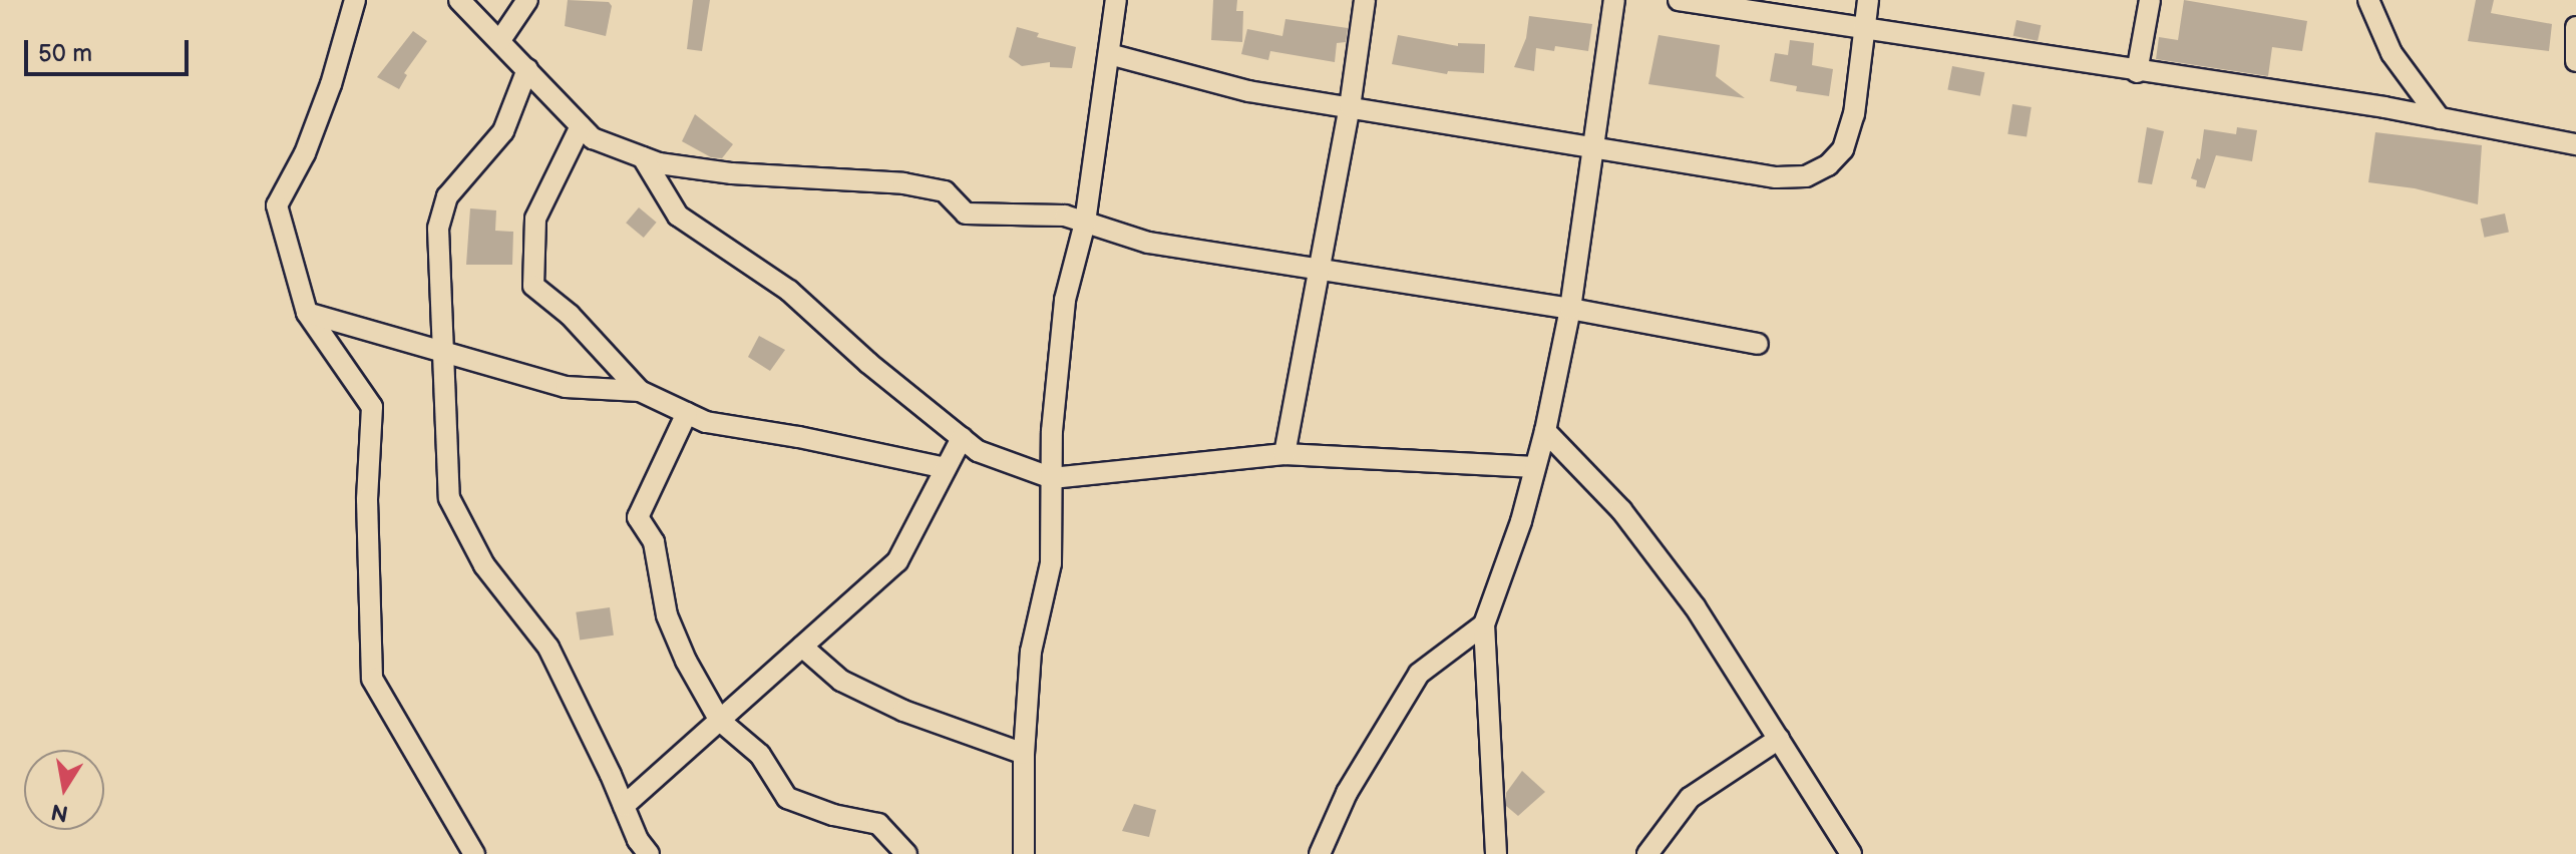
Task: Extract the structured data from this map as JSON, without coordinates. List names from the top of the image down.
{
  "scale_bar": "50 m",
  "north": "bottom"
}
